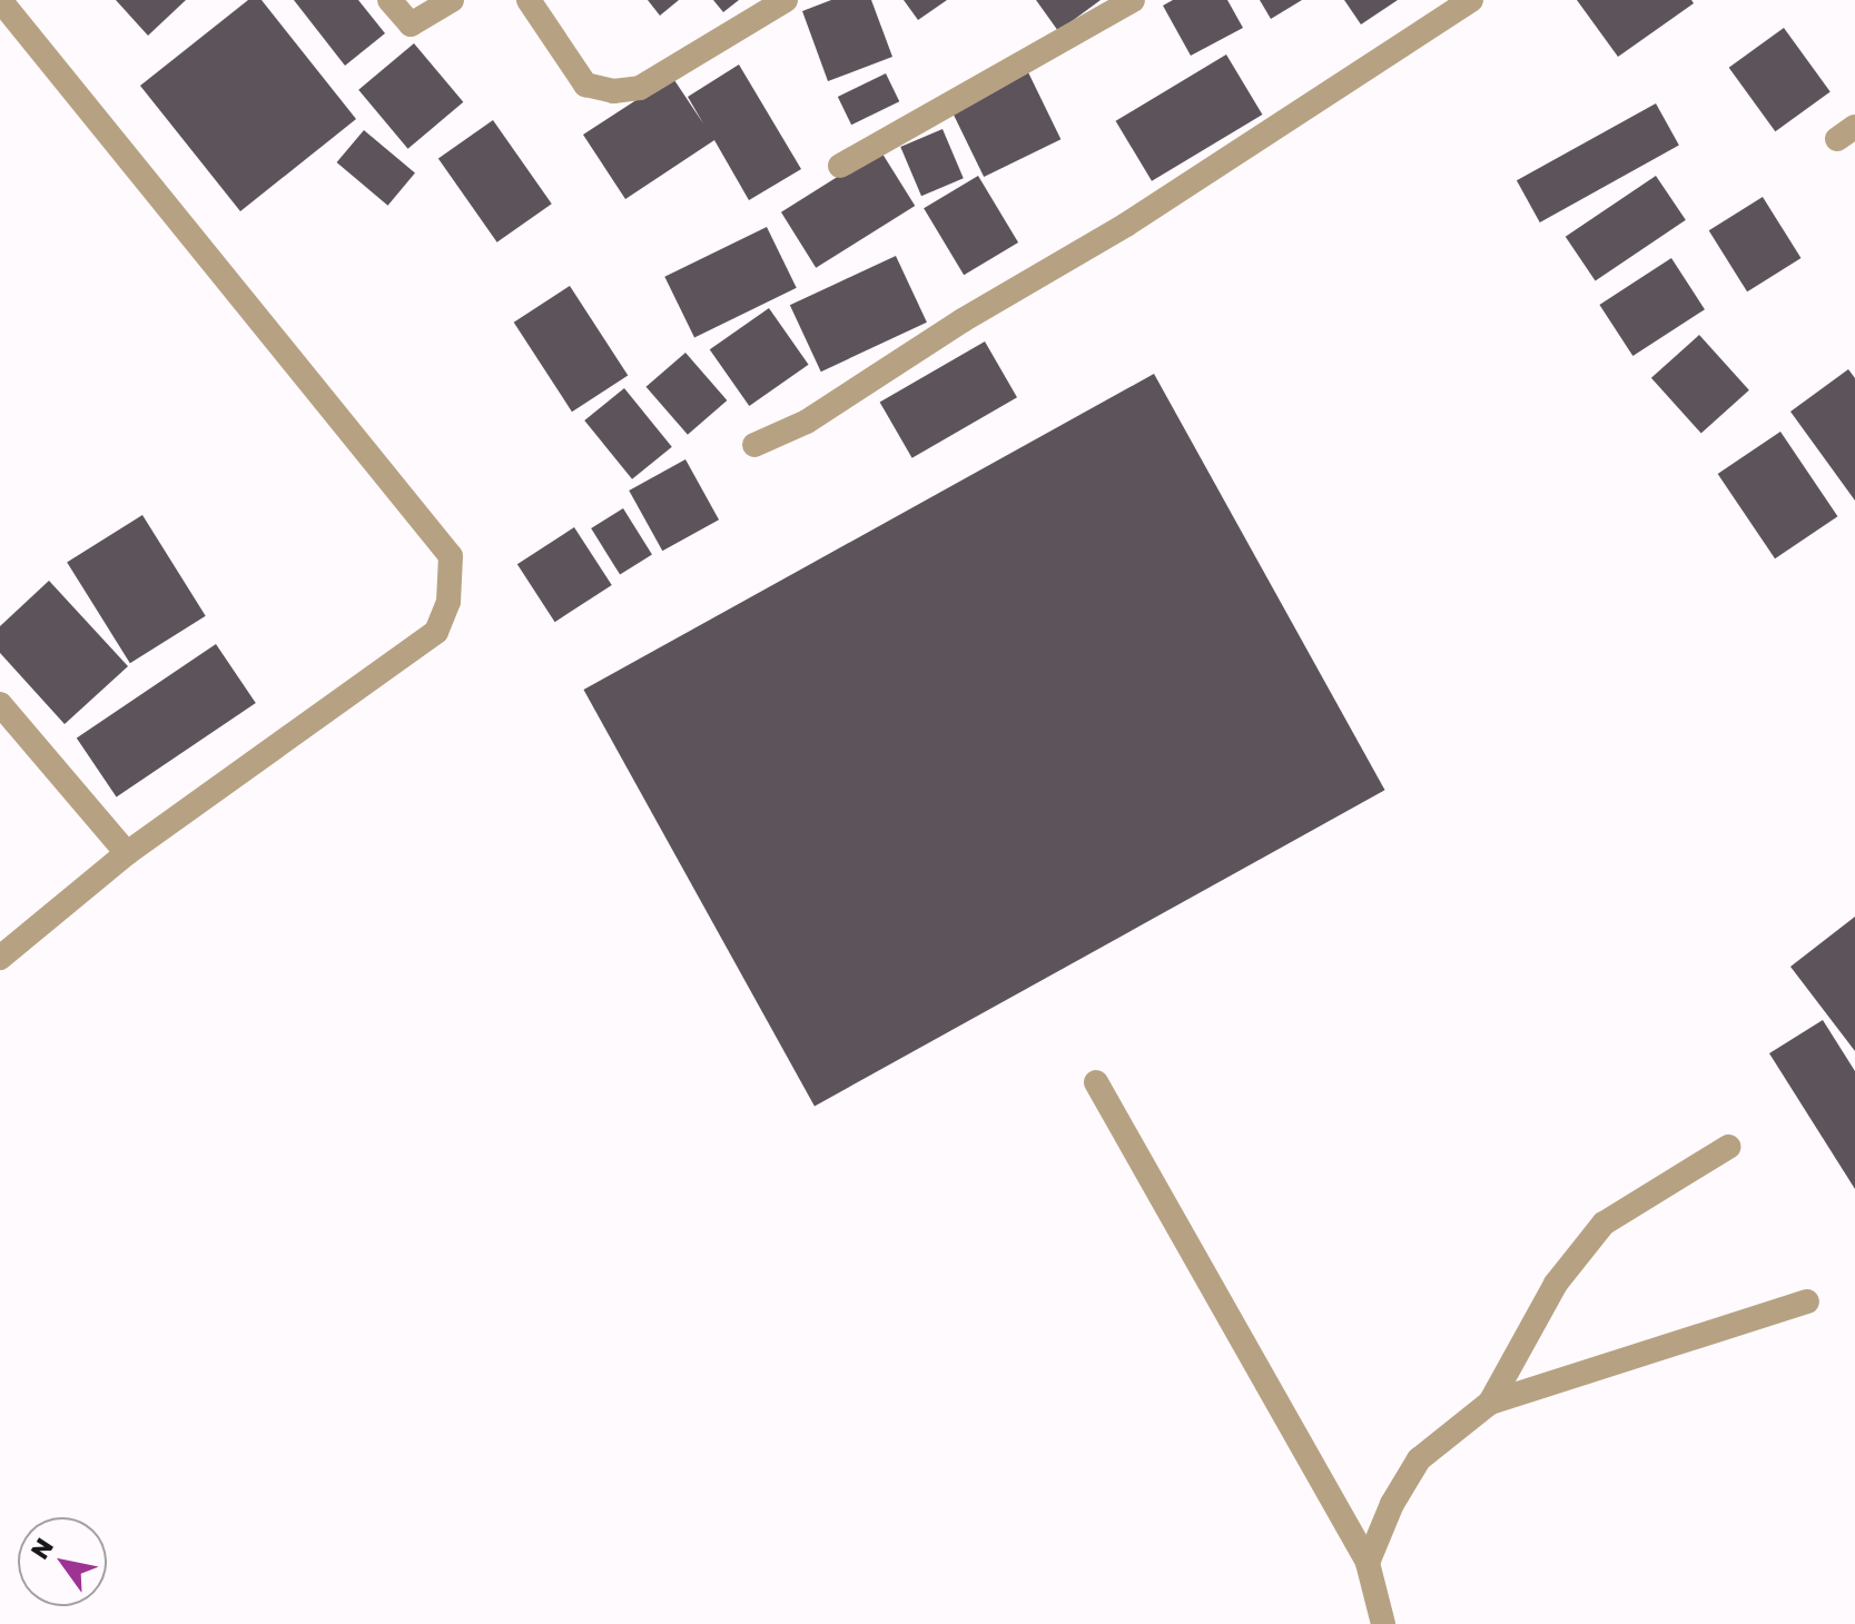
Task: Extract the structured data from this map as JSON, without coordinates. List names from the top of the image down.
{
  "north": "top left"
}
